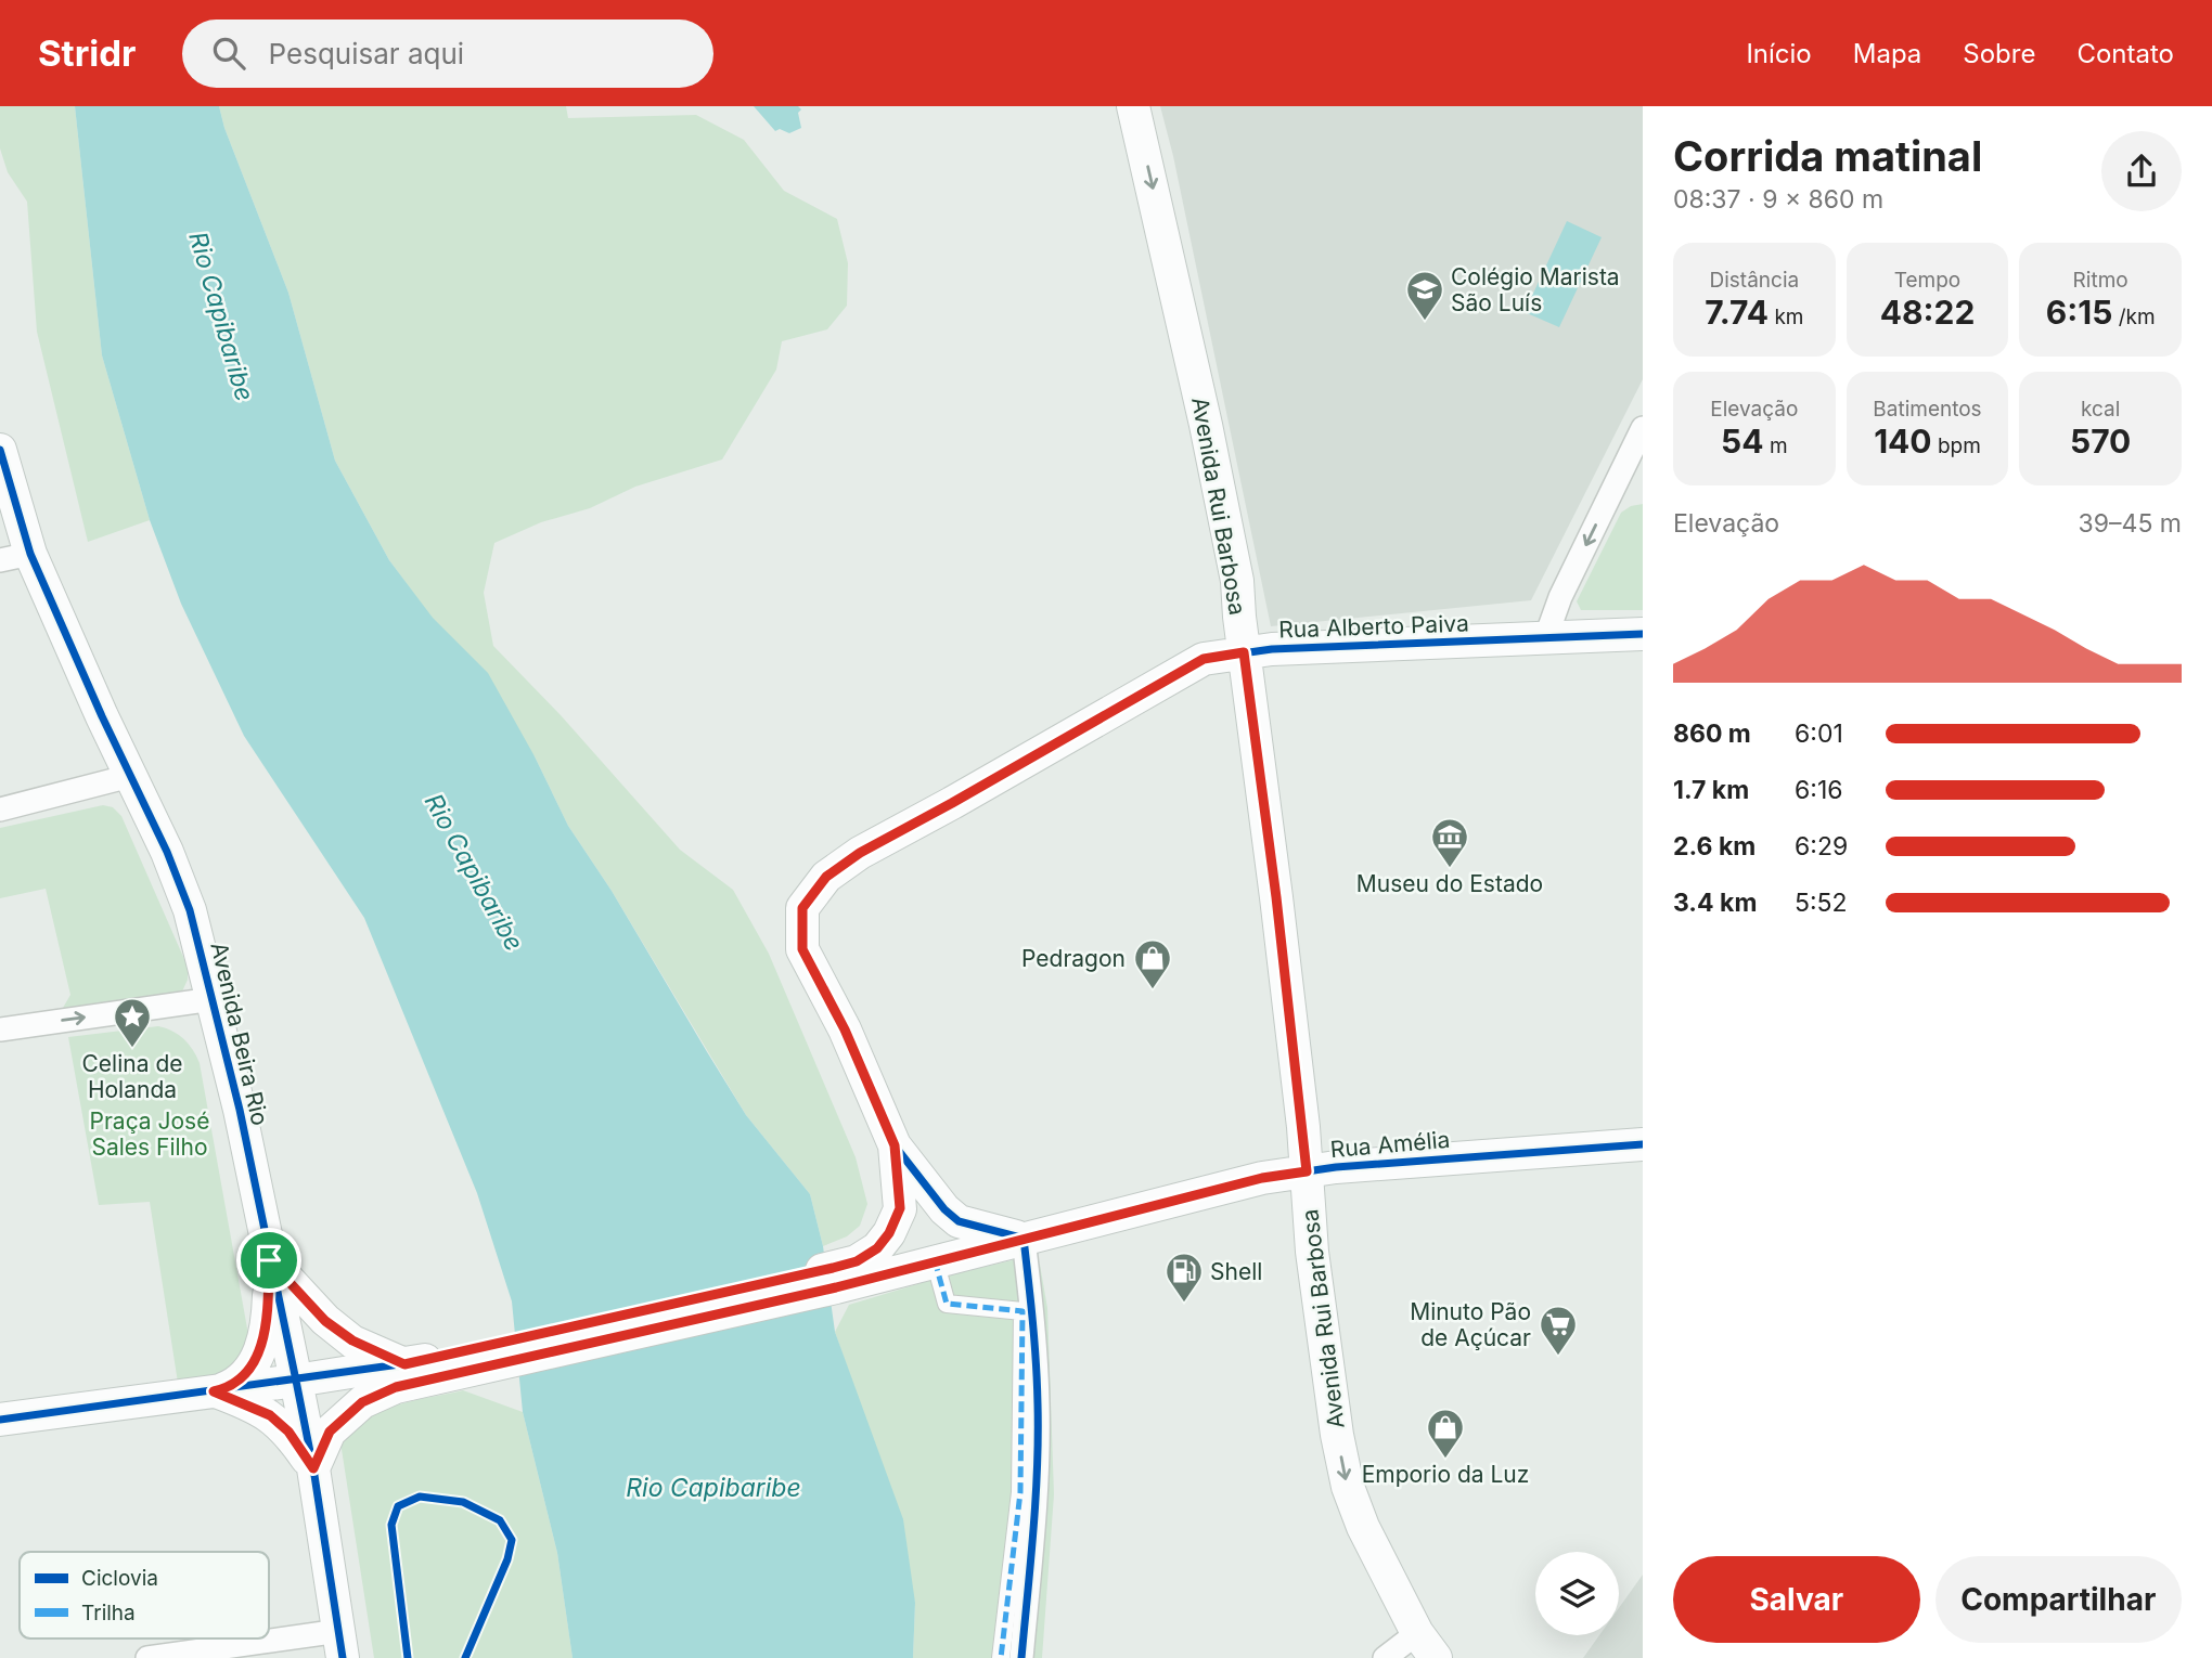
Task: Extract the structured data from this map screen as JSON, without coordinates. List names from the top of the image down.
{
  "streets": {
    "main road": [
      "Avenida Rui Barbosa",
      "Rua Alberto Paiva",
      "Avenida Beira Rio",
      "Rua Amélia"
    ]
  },
  "crossings": [
    ["Avenida Rui Barbosa", "Rua Alberto Paiva"],
    ["Avenida Rui Barbosa", "Rua Amélia"],
    ["Rua Alberto Paiva", "Rua Amélia"]
  ],
  "one_way": ["Avenida Rui Barbosa"],
  "water": ["Rio Capibaribe"],
  "parks": ["Praça José Sales Filho"],
  "places": {
    "school or university": ["Colégio Marista São Luís"],
    "museum": ["Museu do Estado"],
    "shop": ["Pedragon", "Emporio da Luz"],
    "place": ["Celina de Holanda"],
    "fuel station": ["Shell"],
    "supermarket": ["Minuto Pão de Açúcar"]
  },
  "legend": ["Ciclovia", "Trilha"],
  "page": {
    "header": "Stridr",
    "search": "Pesquisar aqui",
    "nav": [
      "Início",
      "Mapa",
      "Sobre",
      "Contato"
    ],
    "heading": ["Corrida matinal", "08:37 · 9 × 860 m"],
    "stats": [
      ["Distância", "7.74 km"],
      ["Tempo", "48:22"],
      ["Ritmo", "6:15 /km"],
      ["Elevação", "54 m"],
      ["Batimentos", "140 bpm"],
      ["kcal", "570"]
    ],
    "chart": ["Elevação", "39–45 m"],
    "list": [
      {
        "name": "860 m",
        "note": "6:01"
      },
      {
        "name": "1.7 km",
        "note": "6:16"
      },
      {
        "name": "2.6 km",
        "note": "6:29"
      },
      {
        "name": "3.4 km",
        "note": "5:52"
      }
    ],
    "buttons": ["Salvar", "Compartilhar"]
  }
}
